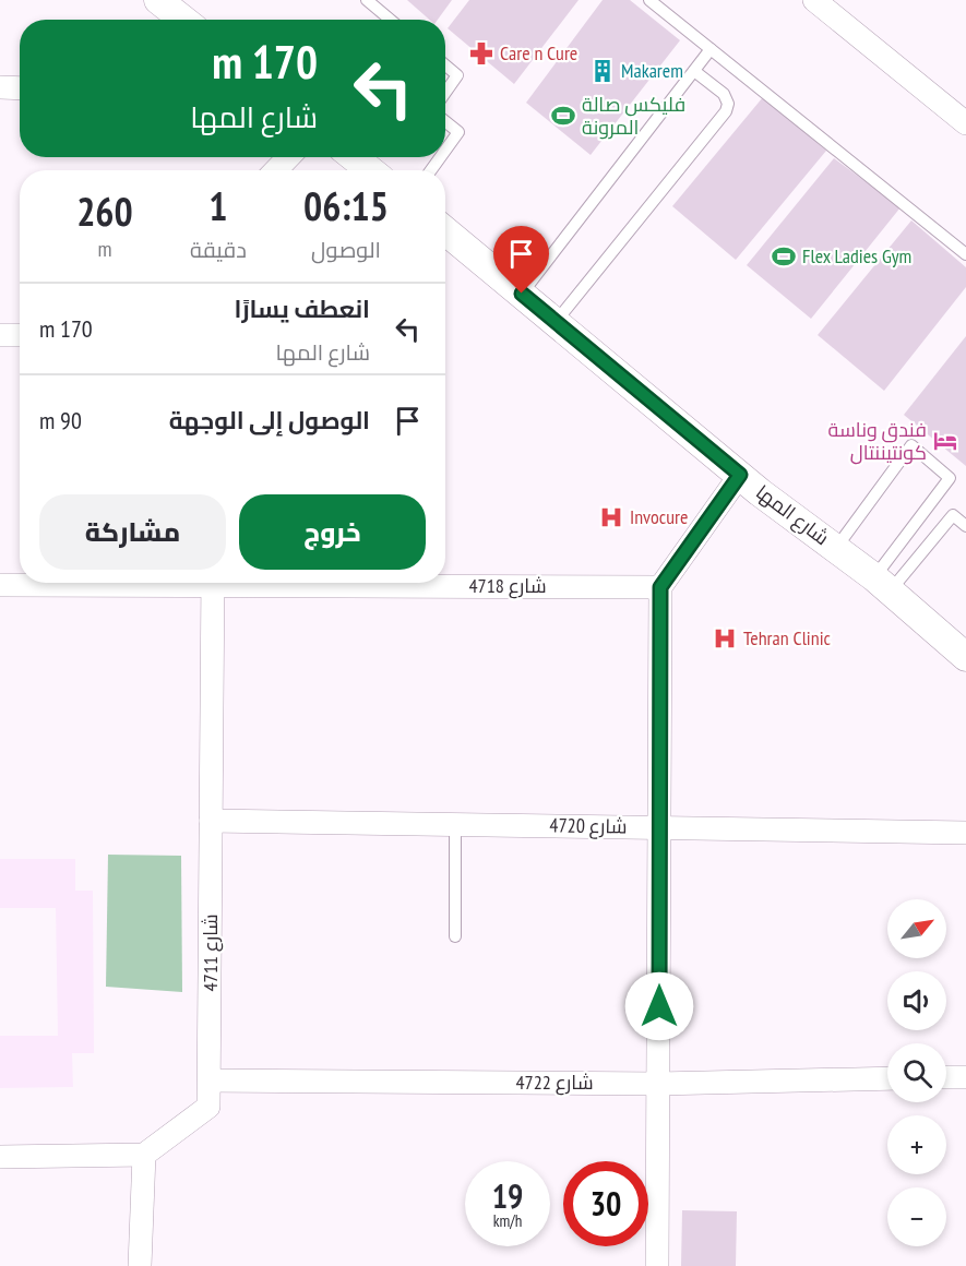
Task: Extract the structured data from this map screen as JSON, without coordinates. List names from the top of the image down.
{
  "streets": {
    "street": [
      "شارع المها",
      "4718 شارع",
      "4720 شارع",
      "4711 شارع",
      "شارع 4722"
    ]
  },
  "crossings": [
    ["4720 شارع", "4711 شارع"],
    ["4711 شارع", "شارع 4722"]
  ],
  "places": {
    "pharmacy": ["Care n Cure"],
    "building": ["Makarem"],
    "sports": ["فليكس صالة المرونة", "Flex Ladies Gym"],
    "hotel": ["فندق وناسة كونتيننتال"],
    "hospital": ["Invocure", "Tehran Clinic"]
  },
  "north": "top right",
  "page": {
    "turn": ["170 m", "شارع المها"],
    "eta": [
      "06:15",
      "الوصول",
      "1",
      "دقيقة",
      "260",
      "m"
    ],
    "list": [
      {
        "name": "انعطف يسارًا",
        "note": "شارع المها",
        "value": "170 m"
      },
      {
        "name": "الوصول إلى الوجهة",
        "value": "90 m"
      }
    ],
    "buttons": ["خروج", "مشاركة"],
    "map_buttons": ["+", "−"],
    "speed": "19 km/h",
    "limit": "30"
  }
}
